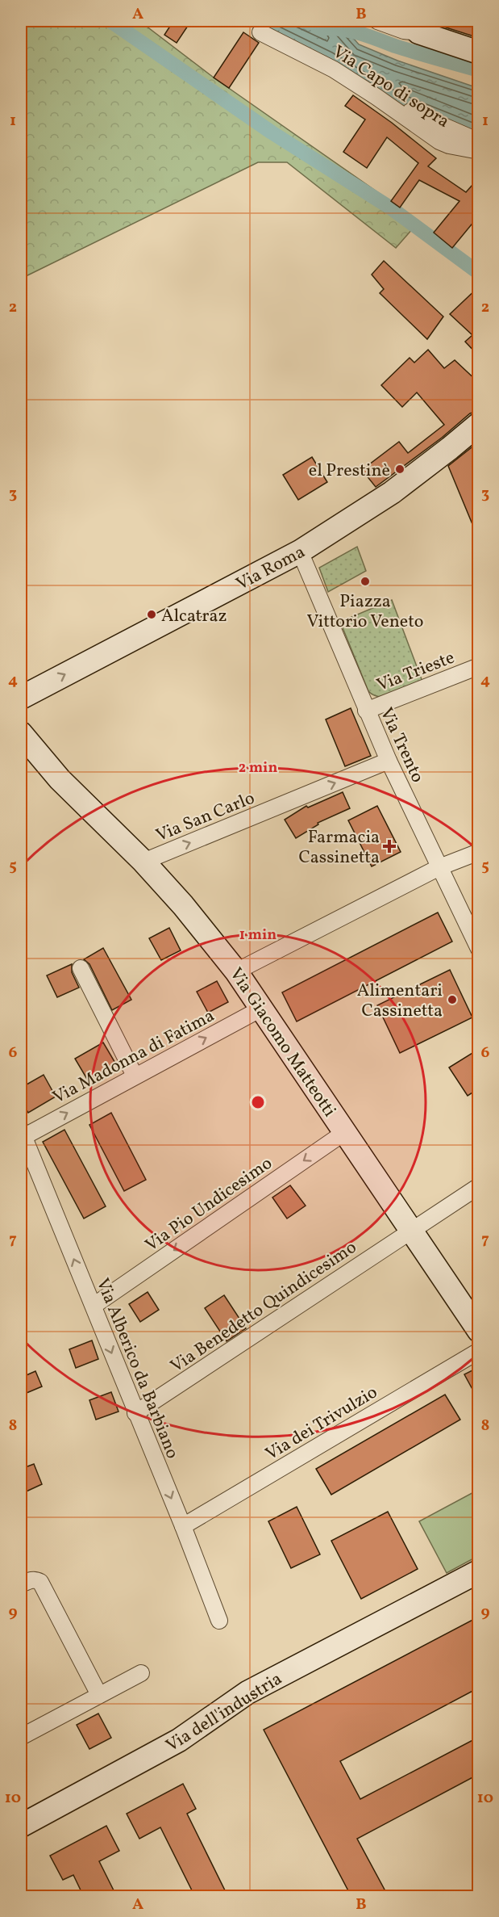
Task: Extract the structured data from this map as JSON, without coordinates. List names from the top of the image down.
{
  "streets": {
    "street": [
      "Via Capo di sopra",
      "Via Roma",
      "Via Trieste",
      "Via Trento",
      "Via San Carlo",
      "Via Giacomo Matteotti",
      "Via Madonna di Fatima",
      "Via Pio Undicesimo",
      "Via Benedetto Quindicesimo",
      "Via Alberico da Barbiano",
      "Via dei Trivulzio",
      "Via dell'industria"
    ]
  },
  "crossings": [
    ["Via Roma", "Via Trento"],
    ["Via Trieste", "Via Trento"],
    ["Via Trento", "Via San Carlo"],
    ["Via San Carlo", "Via Giacomo Matteotti"],
    ["Via Giacomo Matteotti", "Via Madonna di Fatima"],
    ["Via Giacomo Matteotti", "Via Pio Undicesimo"],
    ["Via Giacomo Matteotti", "Via Benedetto Quindicesimo"],
    ["Via Madonna di Fatima", "Via Alberico da Barbiano"],
    ["Via Pio Undicesimo", "Via Alberico da Barbiano"],
    ["Via Benedetto Quindicesimo", "Via Alberico da Barbiano"],
    ["Via Alberico da Barbiano", "Via dei Trivulzio"]
  ],
  "one_way": ["Via Roma", "Via Madonna di Fatima", "Via Pio Undicesimo"],
  "places": {
    "other": [
      "el Prestinè",
      "Piazza Vittorio Veneto",
      "Alcatraz",
      "Alimentari Cassinetta"
    ],
    "health": ["Farmacia Cassinetta"]
  },
  "grid": {
    "columns": ["A", "B"],
    "rows": [
      "1",
      "2",
      "3",
      "4",
      "5",
      "6",
      "7",
      "8",
      "9",
      "10"
    ]
  },
  "rings": ["2 min", "1 min"]
}
